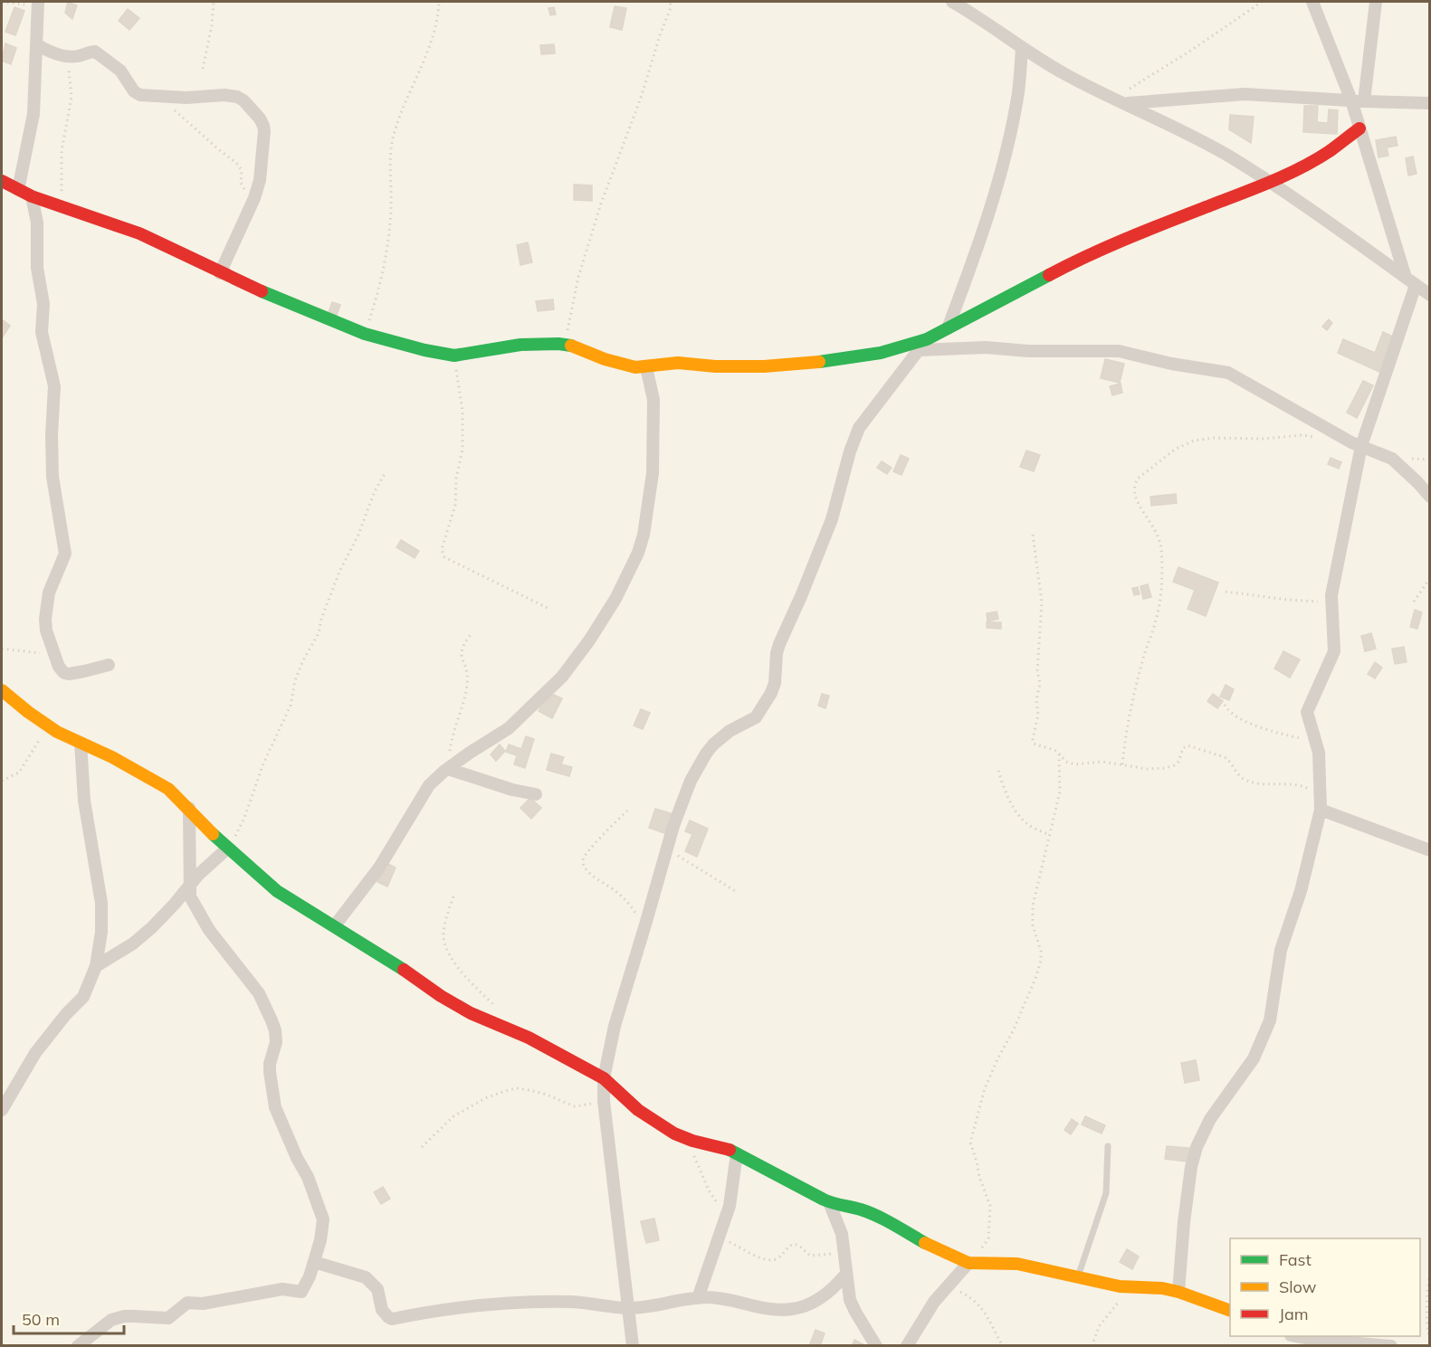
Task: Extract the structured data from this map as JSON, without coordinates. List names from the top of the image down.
{
  "legend": ["Fast", "Slow", "Jam"],
  "scale_bar": "50 m"
}
